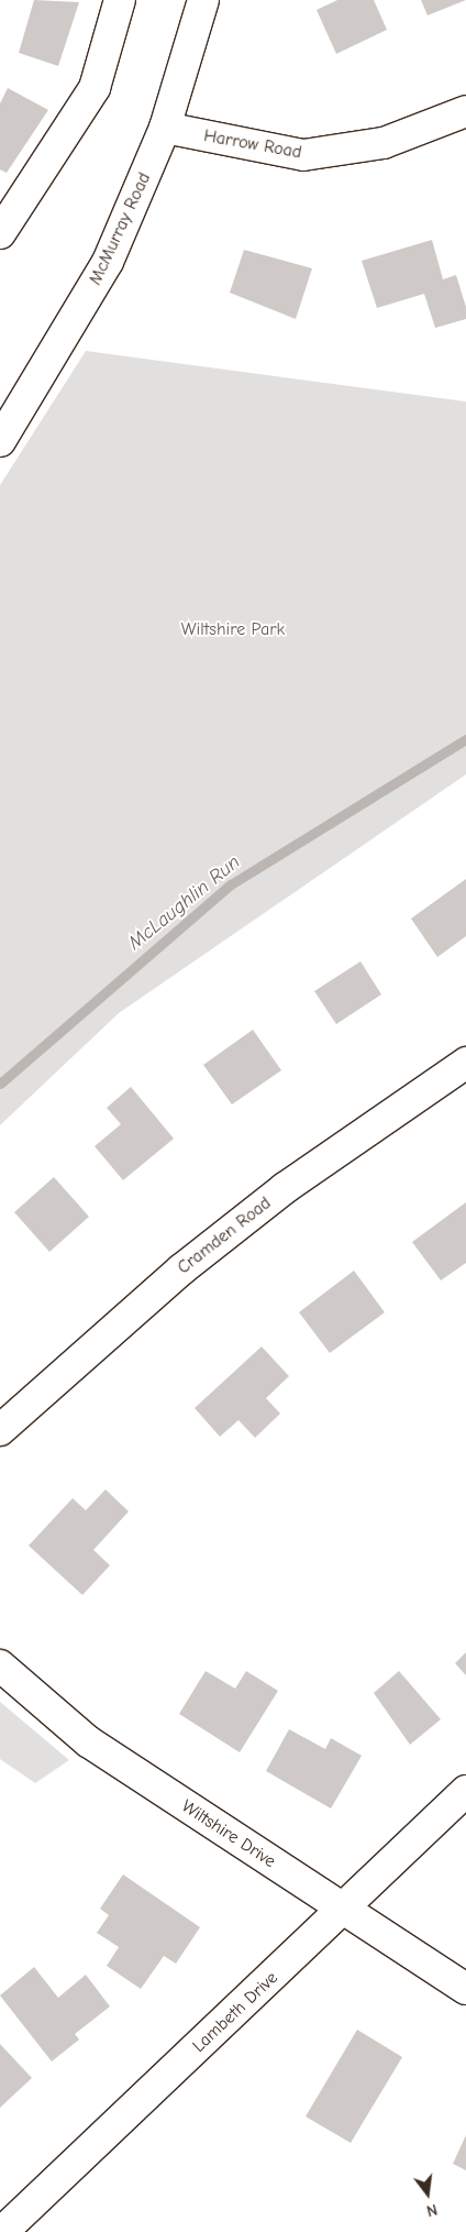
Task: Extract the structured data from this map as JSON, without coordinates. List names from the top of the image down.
{
  "streets": {
    "street": [
      "Harrow Road",
      "McMurray Road",
      "Cramden Road",
      "Wiltshire Drive",
      "Lambeth Drive"
    ]
  },
  "crossings": [
    ["Harrow Road", "McMurray Road"],
    ["Wiltshire Drive", "Lambeth Drive"]
  ],
  "water": ["McLaughlin Run"],
  "parks": ["Wiltshire Park"],
  "north": "bottom"
}
